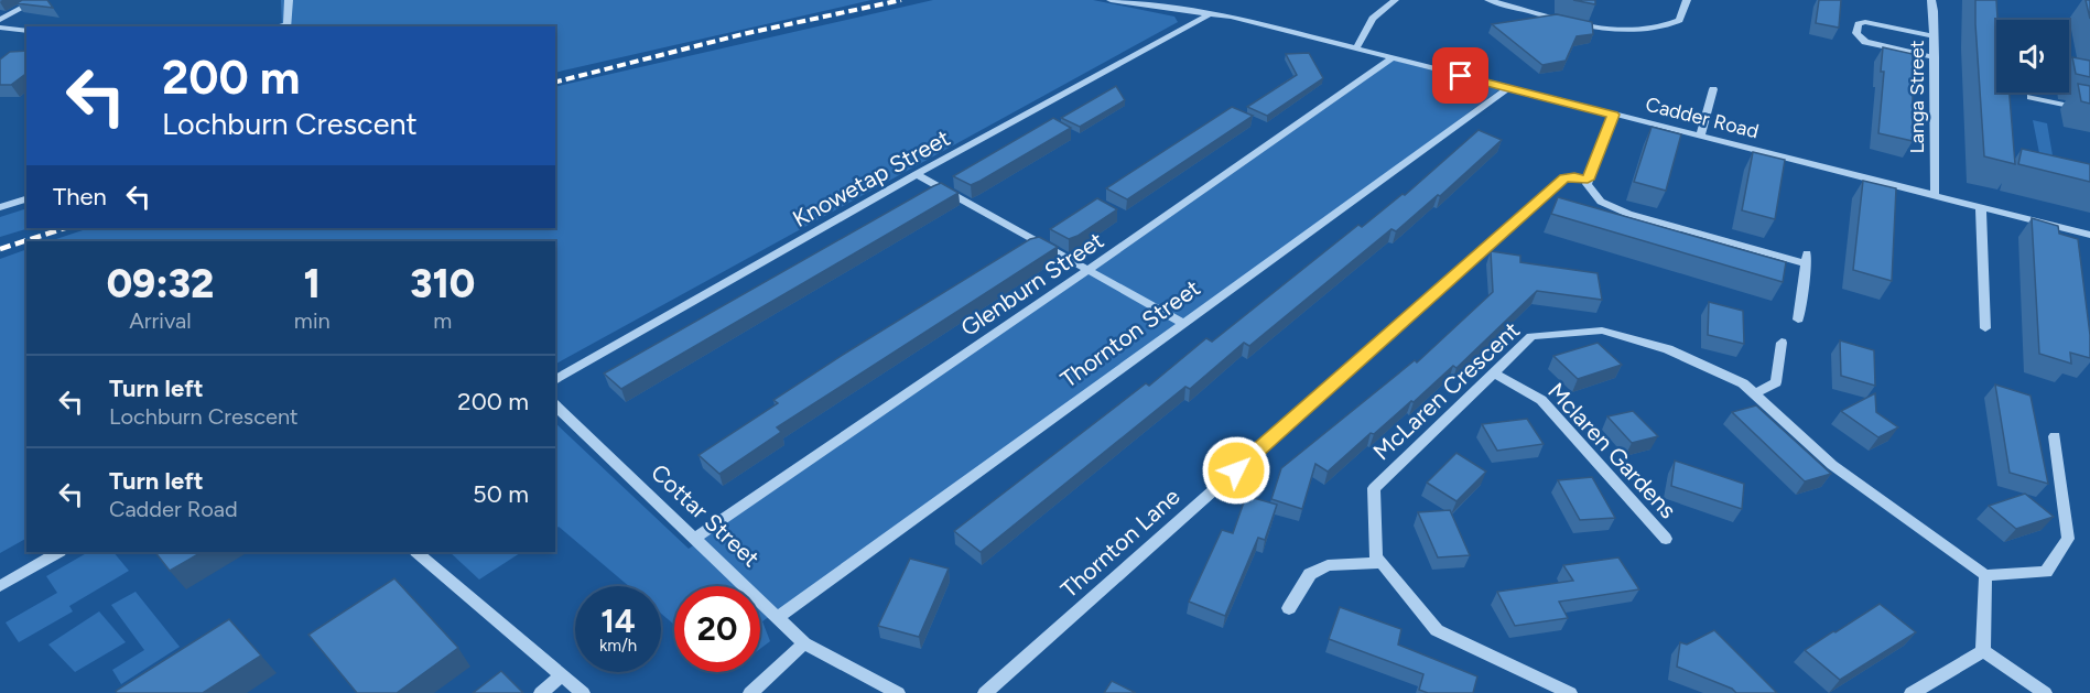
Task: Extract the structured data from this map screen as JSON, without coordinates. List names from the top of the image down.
{
  "streets": {
    "street": [
      "Langa Street",
      "Cadder Road",
      "Knowetap Street",
      "Glenburn Street",
      "Thornton Street",
      "McLaren Crescent",
      "Mclaren Gardens",
      "Cottar Street",
      "Thornton Lane"
    ]
  },
  "crossings": [
    ["Langa Street", "Cadder Road"],
    ["Cadder Road", "Knowetap Street"],
    ["Cadder Road", "Glenburn Street"],
    ["Cadder Road", "Thornton Street"],
    ["Glenburn Street", "Cottar Street"],
    ["Thornton Street", "Cottar Street"],
    ["McLaren Crescent", "Mclaren Gardens"]
  ],
  "page": {
    "turn": ["200 m", "Lochburn Crescent"],
    "then": "Then",
    "eta": [
      "09:32",
      "Arrival",
      "1",
      "min",
      "310",
      "m"
    ],
    "list": [
      {
        "name": "Turn left",
        "note": "Lochburn Crescent",
        "value": "200 m"
      },
      {
        "name": "Turn left",
        "note": "Cadder Road",
        "value": "50 m"
      }
    ],
    "speed": "14 km/h",
    "limit": "20"
  }
}
